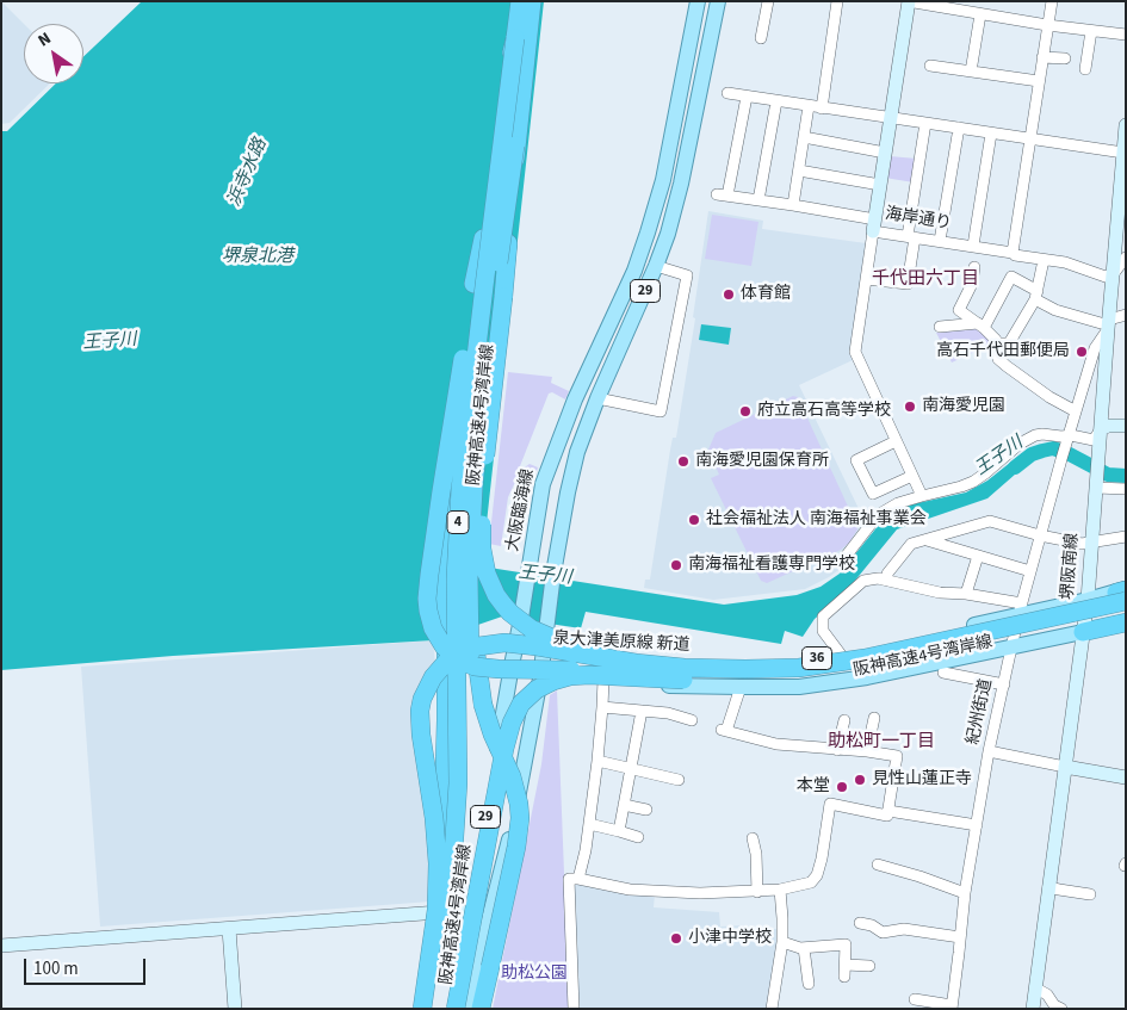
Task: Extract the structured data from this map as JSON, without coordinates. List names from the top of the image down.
{
  "streets": {
    "highway": ["阪神高速4号湾岸線", "4"],
    "main road": [
      "海岸通り",
      "29",
      "大阪臨海線",
      "堺阪南線",
      "泉大津美原線 新道",
      "36"
    ],
    "street": ["紀州街道"]
  },
  "crossings": [
    ["海岸通り", "堺阪南線"],
    ["29", "泉大津美原線 新道"],
    ["29", "36"],
    ["阪神高速4号湾岸線", "泉大津美原線 新道"],
    ["大阪臨海線", "泉大津美原線 新道"],
    ["大阪臨海線", "36"],
    ["堺阪南線", "泉大津美原線 新道"],
    ["堺阪南線", "36"],
    ["堺阪南線", "紀州街道"],
    ["泉大津美原線 新道", "36"],
    ["泉大津美原線 新道", "紀州街道"],
    ["36", "紀州街道"]
  ],
  "districts": ["千代田六丁目", "助松町一丁目"],
  "water": ["浜寺水路", "堺泉北港", "王子川"],
  "parks": ["助松公園"],
  "places": [
    "体育館",
    "高石千代田郵便局",
    "南海愛児園",
    "府立高石高等学校",
    "南海愛児園保育所",
    "社会福祉法人 南海福祉事業会",
    "南海福祉看護専門学校",
    "見性山蓮正寺",
    "本堂",
    "小津中学校"
  ],
  "scale_bar": "100 m",
  "north": "top left"
}
